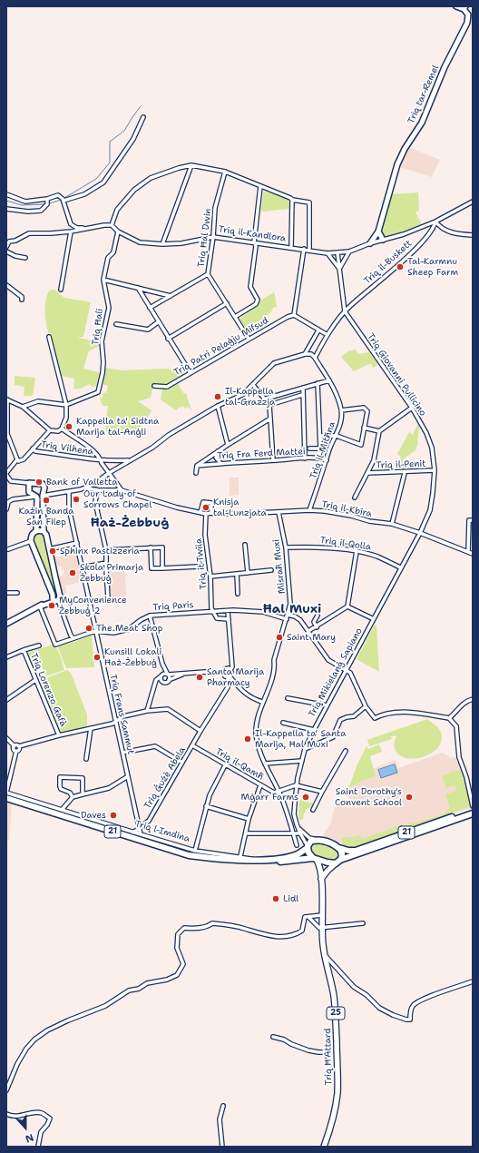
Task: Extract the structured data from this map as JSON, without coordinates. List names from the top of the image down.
{
  "streets": {
    "highway": ["21", "Triq l-Imdina"],
    "main road": ["25", "Triq Ħ'Attard"],
    "street": [
      "Triq tar-Remel",
      "Triq il-Kandlora",
      "Triq Ħal Dwin",
      "Triq il-Buskett",
      "Triq Ħali",
      "Triq Patri Pelaġju Mifsud",
      "Triq Giovanni Pullicino",
      "Triq Vilhena",
      "Triq il-Mitħna",
      "Triq Fra Ferd Mattei",
      "Triq il-Penit",
      "Triq il-Kbira",
      "Triq il-Qolla",
      "Triq it-Twila",
      "Misraħ Muxi",
      "Triq Paris",
      "Triq Mikielanġ Sapiano",
      "Triq Lorenzo Gafà",
      "Triq Frans Sammut",
      "Triq il-Qamħ",
      "Triq Ġużè Abela"
    ]
  },
  "crossings": [
    ["Triq tar-Remel", "Triq il-Buskett"],
    ["Triq il-Kandlora", "Triq Ħal Dwin"],
    ["Triq il-Kandlora", "Triq il-Buskett"],
    ["Triq il-Kandlora", "Triq Ħali"],
    ["Triq Ħal Dwin", "Triq Patri Pelaġju Mifsud"],
    ["Triq il-Buskett", "Triq Giovanni Pullicino"],
    ["Triq Giovanni Pullicino", "Triq il-Penit"],
    ["Triq Giovanni Pullicino", "Triq il-Kbira"],
    ["Triq Giovanni Pullicino", "Triq Mikielanġ Sapiano"],
    ["Triq il-Mitħna", "Triq Fra Ferd Mattei"],
    ["Triq il-Mitħna", "Triq il-Kbira"],
    ["Triq il-Kbira", "Triq it-Twila"],
    ["Triq il-Kbira", "Misraħ Muxi"],
    ["Triq il-Kbira", "Triq Mikielanġ Sapiano"],
    ["Triq il-Kbira", "Triq Frans Sammut"],
    ["Triq il-Qolla", "Misraħ Muxi"],
    ["Triq il-Qolla", "Triq Mikielanġ Sapiano"],
    ["Triq it-Twila", "Triq Paris"],
    ["Misraħ Muxi", "Triq Paris"],
    ["Misraħ Muxi", "Triq il-Qamħ"],
    ["Triq Paris", "Triq Frans Sammut"],
    ["Triq Mikielanġ Sapiano", "Triq l-Imdina"],
    ["Triq Frans Sammut", "Triq Ġużè Abela"],
    ["Triq Frans Sammut", "Triq l-Imdina"],
    ["Triq il-Qamħ", "Triq Ġużè Abela"],
    ["Triq Ġużè Abela", "Triq l-Imdina"],
    ["21", "Triq l-Imdina"],
    ["Triq l-Imdina", "Triq Ħ'Attard"]
  ],
  "districts": ["Ħaż-Żebbuġ", "Ħal Muxi"],
  "places": [
    "Tal-Karmnu Sheep Farm",
    "Il-Kappella tal-Grazzja",
    "Kappella ta' Sidtna Marija tal-Anġli",
    "Bank of Valletta",
    "Our Lady of Sorrows Chapel",
    "Każin Banda San Filep",
    "Knisja tal-Lunzjata",
    "Sphinx Pastizzeria",
    "Skola Primarja Żebbuġ",
    "MyConvenience Żebbuġ 2",
    "The Meat Shop",
    "Saint Mary",
    "Kunsill Lokali Ħaż-Żebbuġ",
    "Santa Marija Pharmacy",
    "Il-Kappella ta' Santa Marija, Ħal Muxi",
    "Mġarr Farms",
    "Saint Dorothy's Convent School",
    "Daves",
    "Lidl"
  ],
  "north": "bottom"
}
